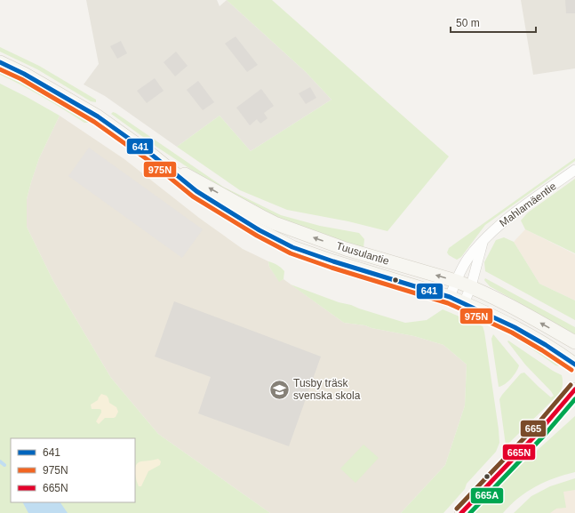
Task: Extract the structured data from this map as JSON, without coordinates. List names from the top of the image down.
{
  "streets": {
    "main road": ["Tuusulantie"],
    "street": ["Mahlamäentie"]
  },
  "crossings": [
    ["Mahlamäentie", "Tuusulantie"]
  ],
  "places": {
    "school or university": ["Tusby träsk svenska skola"]
  },
  "lines": [
    "transit line 641",
    "transit line 975N",
    "transit line 665",
    "transit line 665N",
    "transit line 665A"
  ],
  "legend": ["641", "975N", "665N"],
  "scale_bar": "50 m"
}
